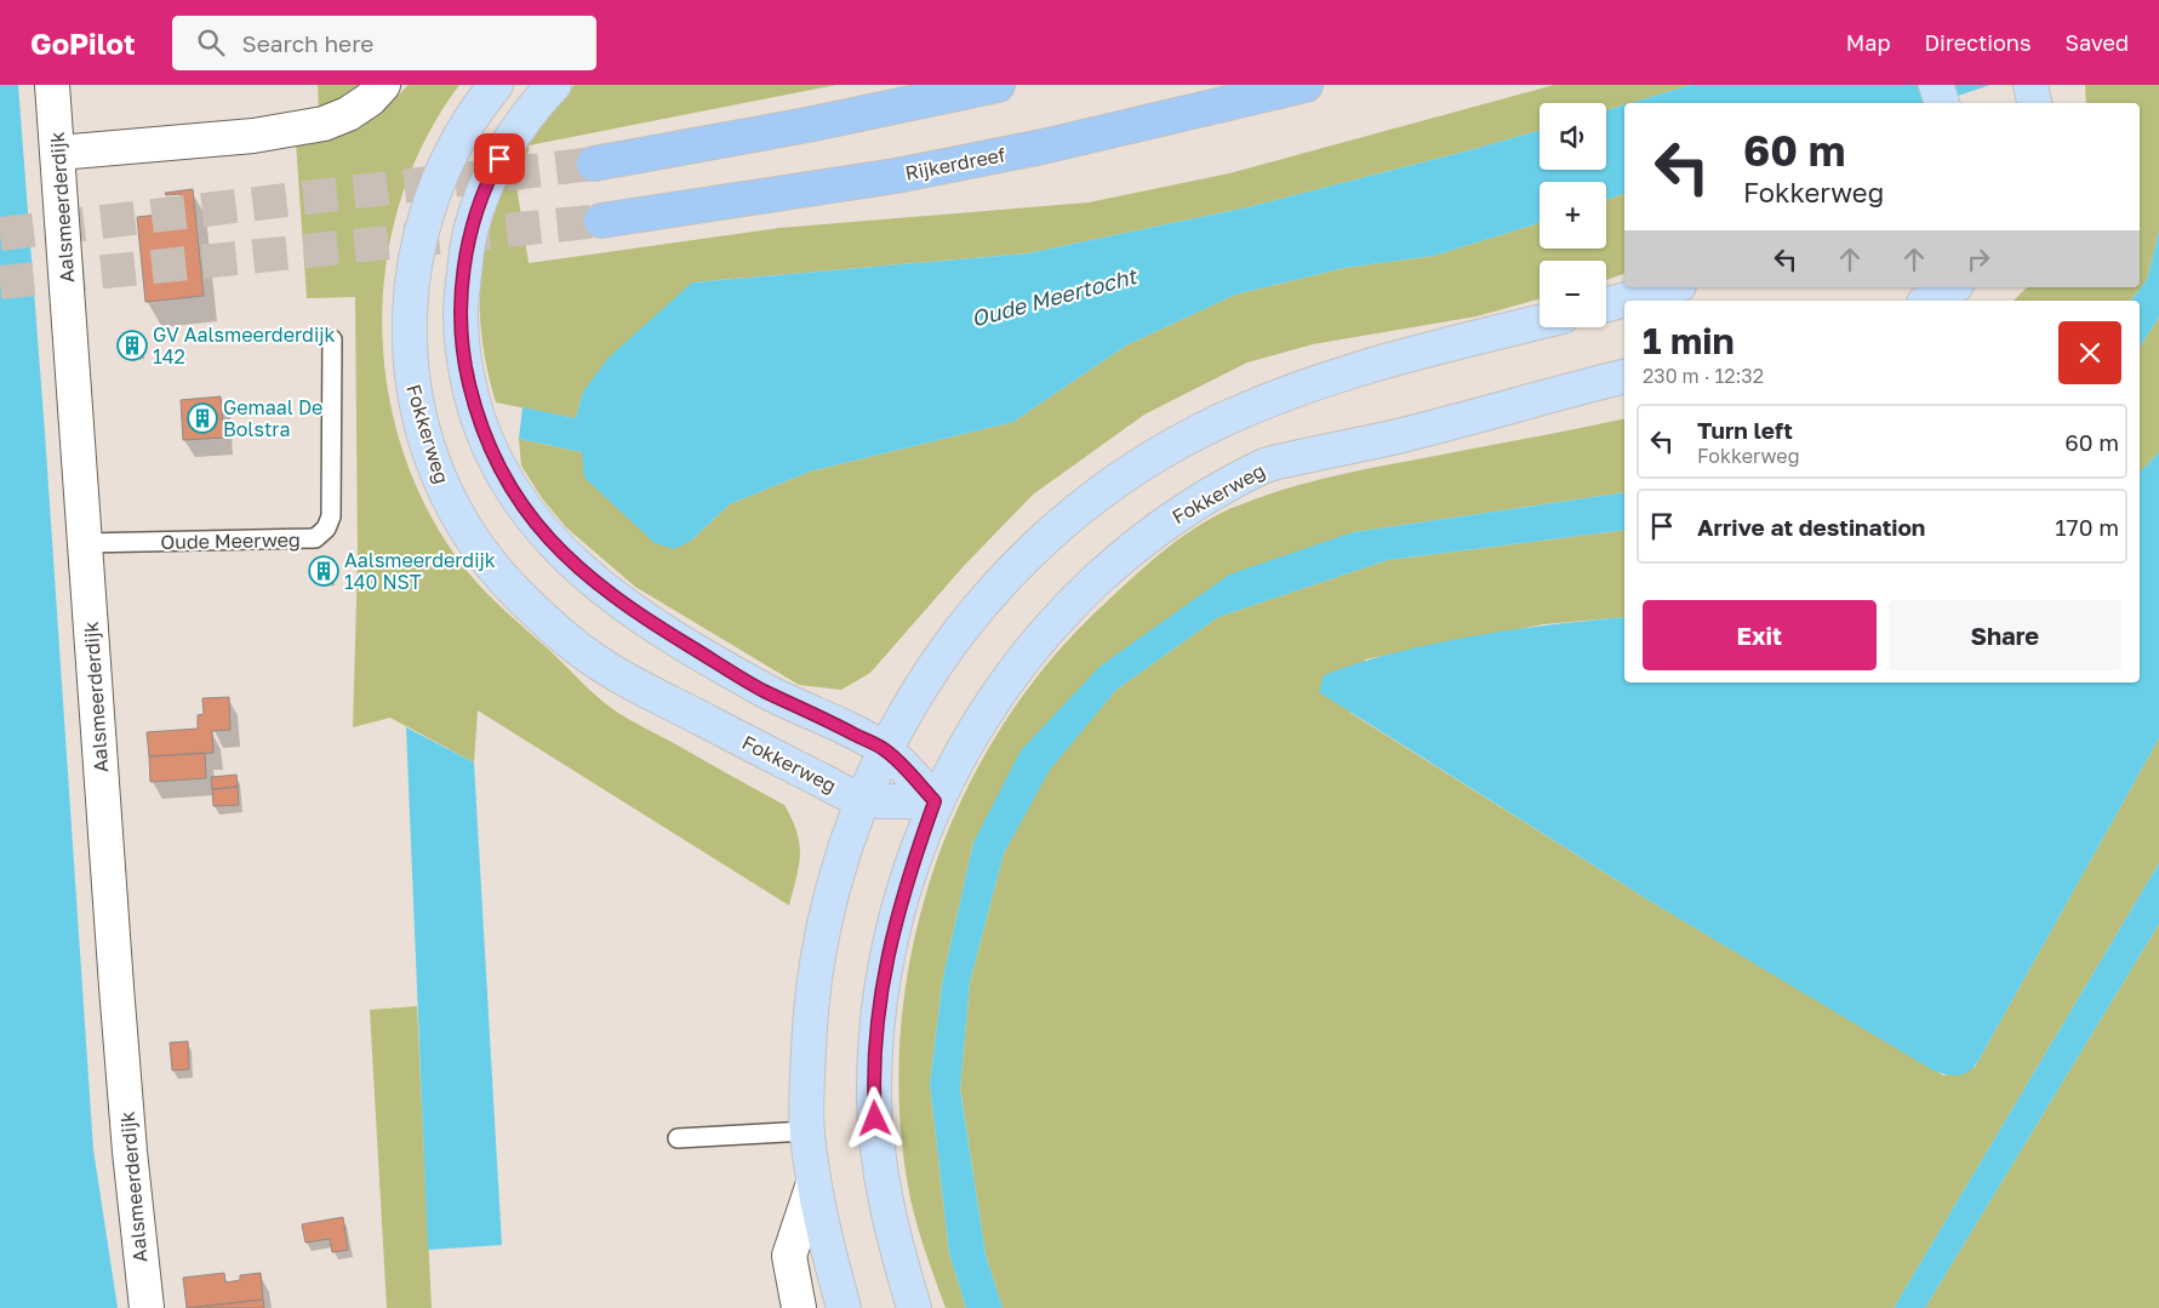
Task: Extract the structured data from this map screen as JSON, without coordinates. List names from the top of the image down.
{
  "streets": {
    "highway": ["Rijkerdreef"],
    "main road": ["Fokkerweg"],
    "street": ["Aalsmeerderdijk"],
    "lane": ["Oude Meerweg"]
  },
  "crossings": [
    ["Aalsmeerderdijk", "Oude Meerweg"]
  ],
  "water": ["Oude Meertocht"],
  "places": {
    "building": ["GV Aalsmeerderdijk 142", "Gemaal De Bolstra", "Aalsmeerderdijk 140 NST"]
  },
  "page": {
    "header": "GoPilot",
    "search": "Search here",
    "nav": ["Map", "Directions", "Saved"],
    "map_buttons": ["+", "−"],
    "turn": ["60 m", "Fokkerweg"],
    "heading": ["1 min", "230 m · 12:32"],
    "list": [
      {
        "name": "Turn left",
        "note": "Fokkerweg",
        "value": "60 m"
      },
      {
        "name": "Arrive at destination",
        "value": "170 m"
      }
    ],
    "buttons": ["Exit", "Share"]
  }
}
